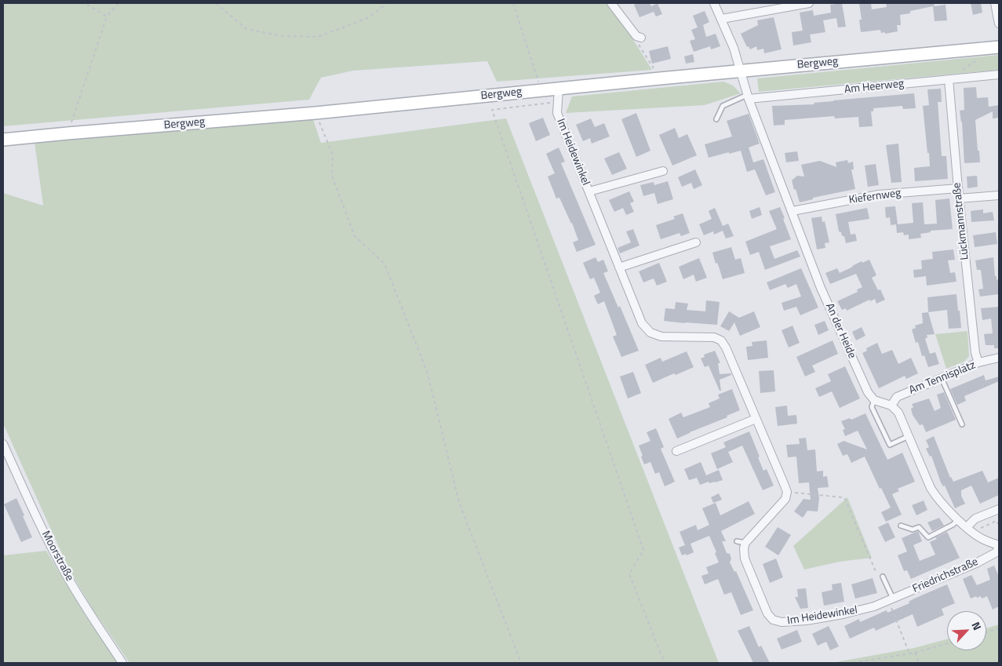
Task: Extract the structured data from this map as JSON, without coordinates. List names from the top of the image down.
{
  "streets": {
    "main road": ["Bergweg"],
    "street": [
      "Am Heerweg",
      "Im Heidewinkel",
      "Kiefernweg",
      "Lückmannstraße",
      "An der Heide",
      "Am Tennisplatz",
      "Moorstraße",
      "Friedrichstraße"
    ]
  },
  "crossings": [
    ["Bergweg", "Im Heidewinkel"],
    ["Bergweg", "An der Heide"],
    ["Am Heerweg", "Lückmannstraße"],
    ["Am Heerweg", "An der Heide"],
    ["Im Heidewinkel", "Friedrichstraße"],
    ["Kiefernweg", "Lückmannstraße"],
    ["Kiefernweg", "An der Heide"],
    ["Lückmannstraße", "Am Tennisplatz"]
  ],
  "north": "top right"
}
